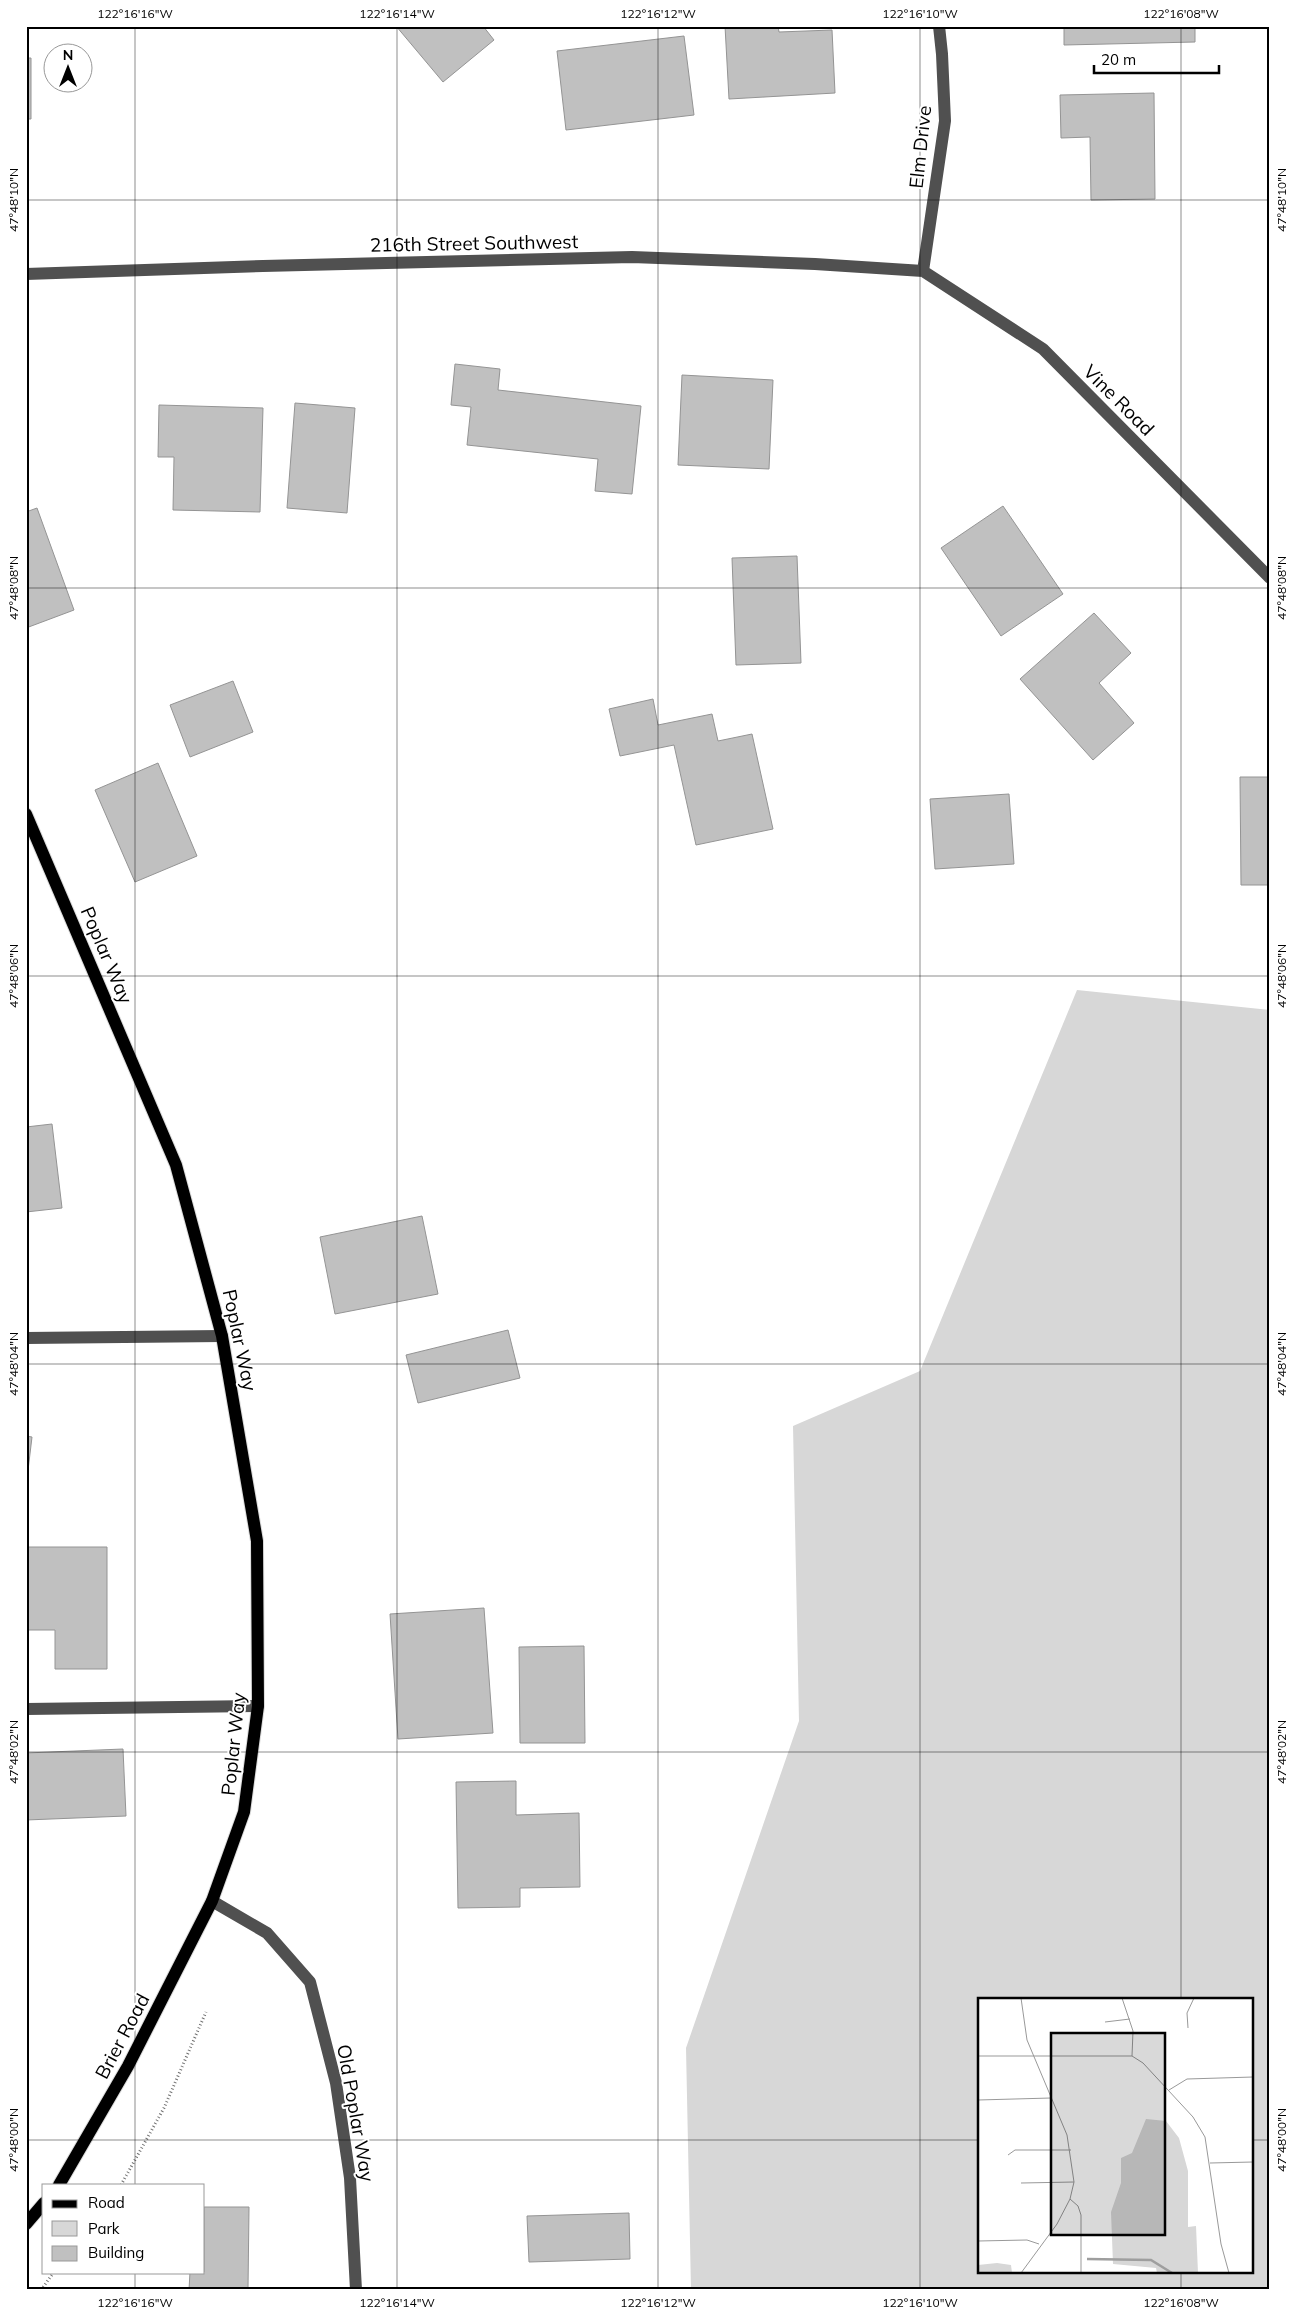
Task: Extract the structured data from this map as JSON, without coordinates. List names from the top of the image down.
{
  "streets": {
    "main road": ["Poplar Way", "Brier Road"],
    "street": [
      "Elm Drive",
      "216th Street Southwest",
      "Vine Road",
      "Old Poplar Way"
    ]
  },
  "crossings": [
    ["Elm Drive", "216th Street Southwest"],
    ["Elm Drive", "Vine Road"],
    ["216th Street Southwest", "Vine Road"],
    ["Poplar Way", "Brier Road"],
    ["Poplar Way", "Old Poplar Way"],
    ["Brier Road", "Old Poplar Way"]
  ],
  "legend": ["Road", "Park", "Building"],
  "scale_bar": "20 m",
  "north": "top",
  "coordinates": [
    "122°16'16\"W",
    "122°16'14\"W",
    "122°16'12\"W",
    "122°16'10\"W",
    "122°16'08\"W",
    "47°48'10\"N",
    "47°48'08\"N",
    "47°48'06\"N",
    "47°48'04\"N",
    "47°48'02\"N",
    "47°48'00\"N"
  ]
}
